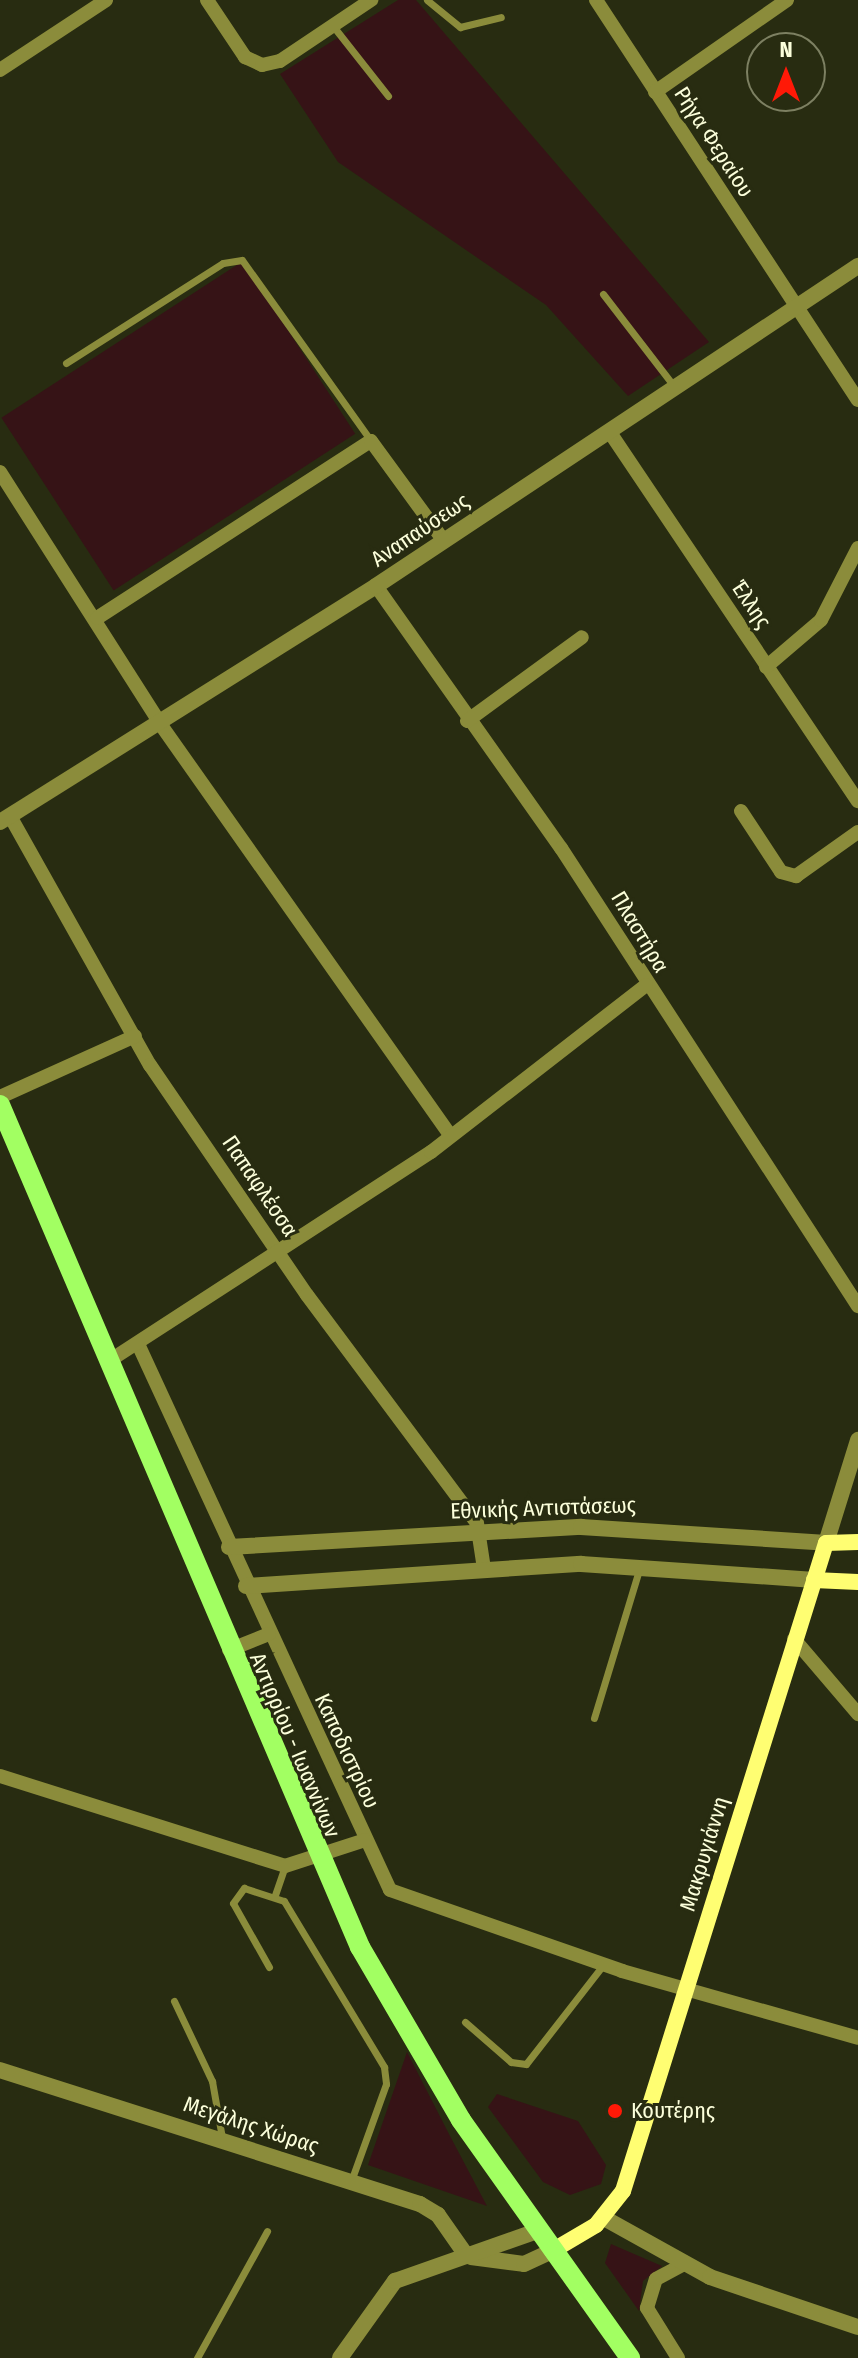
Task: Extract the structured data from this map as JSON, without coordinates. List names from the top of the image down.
{
  "streets": {
    "main road": ["Εθνικής Αντιστάσεως", "Αντιρρίου - Ιωαννίνων", "Μακρυγιάννη"],
    "street": [
      "Ρήγα Φεραίου",
      "Αναπαύσεως",
      "Έλλης",
      "Πλαστήρα",
      "Παπαφλέσσα",
      "Καποδιστρίου",
      "Μεγάλης Χώρας"
    ]
  },
  "crossings": [
    ["Ρήγα Φεραίου", "Αναπαύσεως"],
    ["Αναπαύσεως", "Έλλης"],
    ["Αναπαύσεως", "Πλαστήρα"],
    ["Αναπαύσεως", "Παπαφλέσσα"],
    ["Παπαφλέσσα", "Εθνικής Αντιστάσεως"],
    ["Εθνικής Αντιστάσεως", "Καποδιστρίου"],
    ["Εθνικής Αντιστάσεως", "Μακρυγιάννη"],
    ["Αντιρρίου - Ιωαννίνων", "Μακρυγιάννη"],
    ["Καποδιστρίου", "Μακρυγιάννη"]
  ],
  "places": ["Κουτέρης"],
  "north": "top"
}
